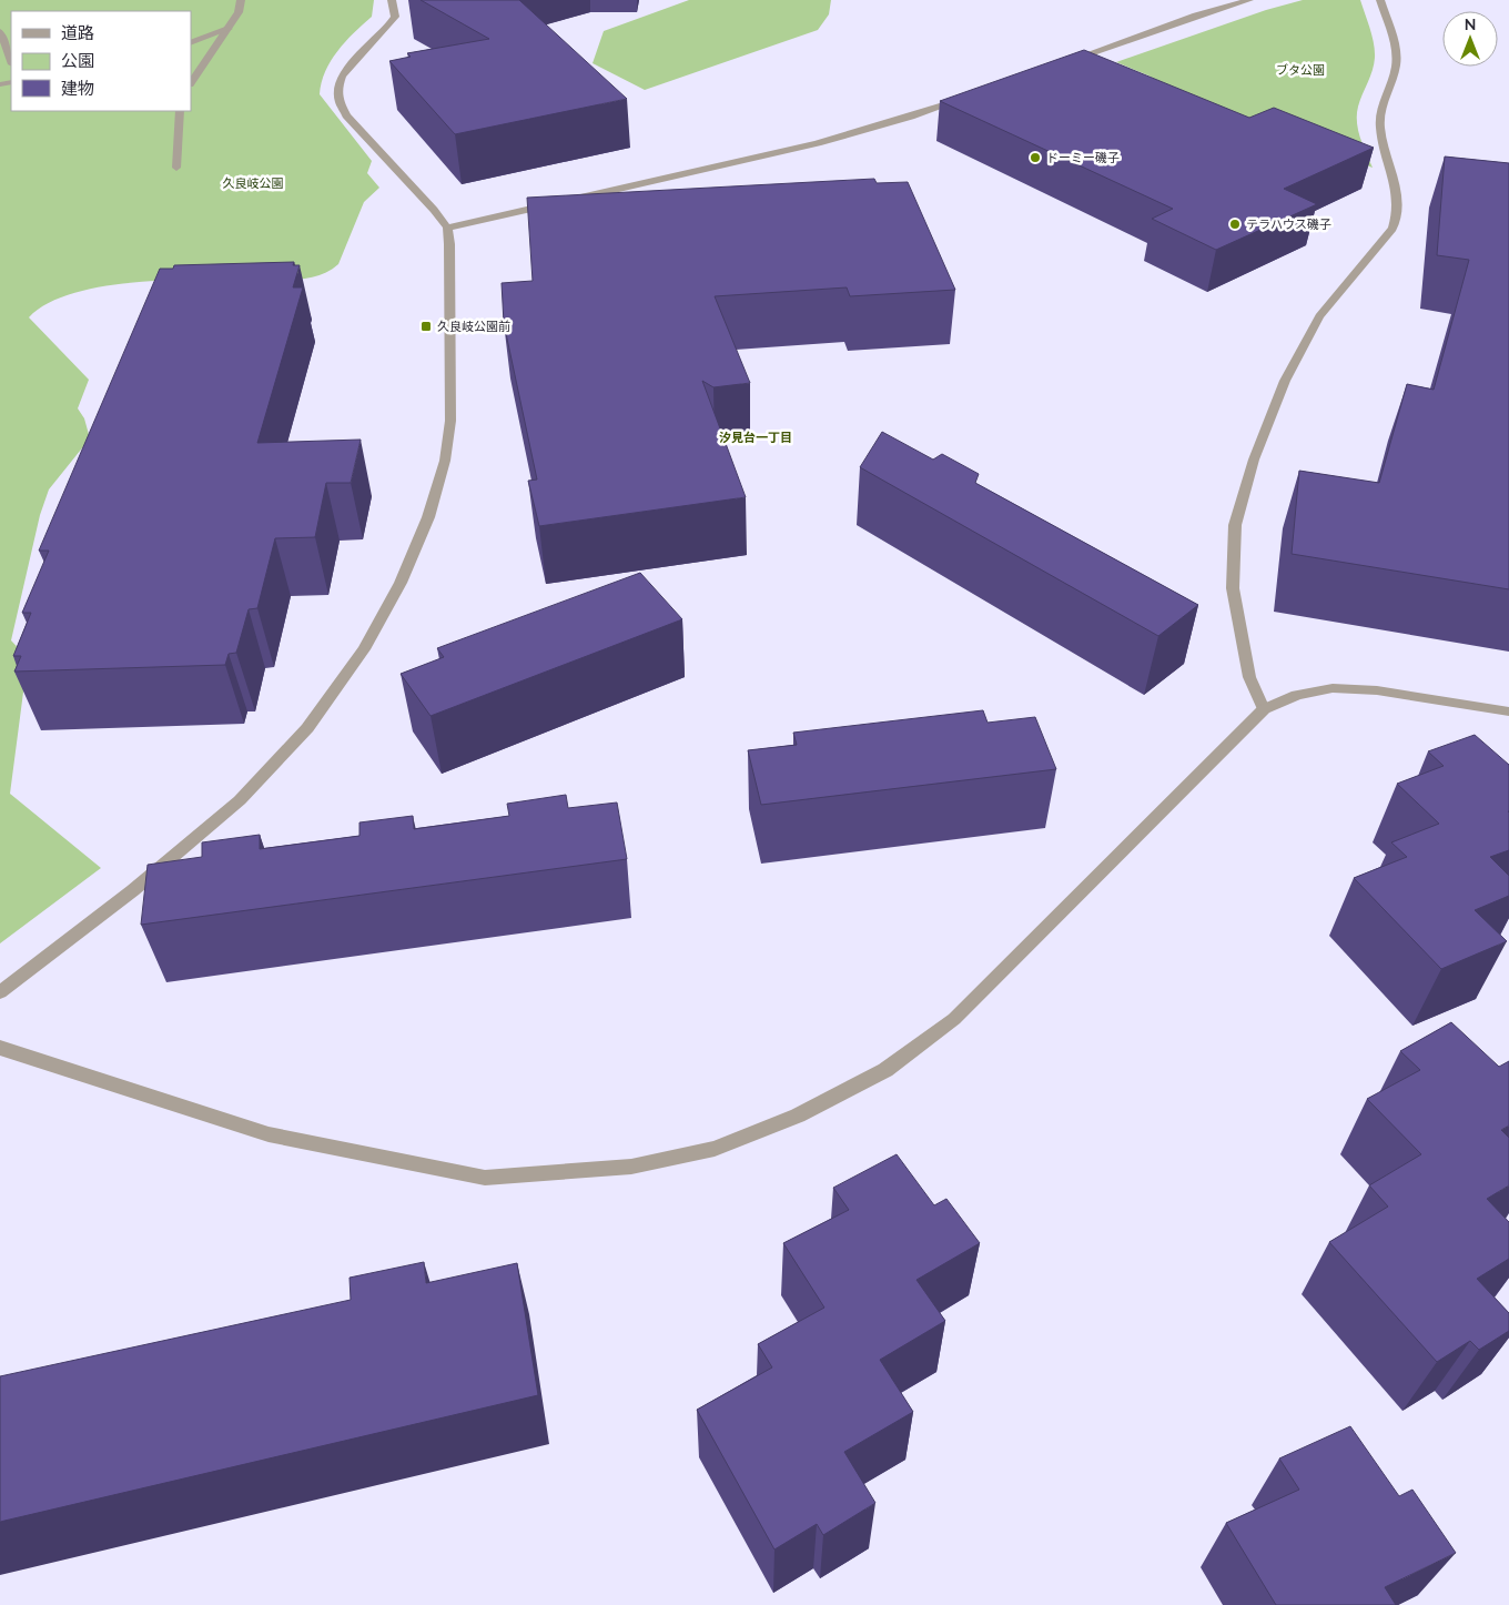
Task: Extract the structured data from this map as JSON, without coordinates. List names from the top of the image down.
{
  "districts": ["汐見台一丁目"],
  "parks": ["ブタ公園", "久良岐公園"],
  "places": {
    "other": ["ドーミー磯子", "テラハウス磯子"],
    "transit": ["久良岐公園前"]
  },
  "legend": ["道路", "公園", "建物"],
  "north": "top"
}
